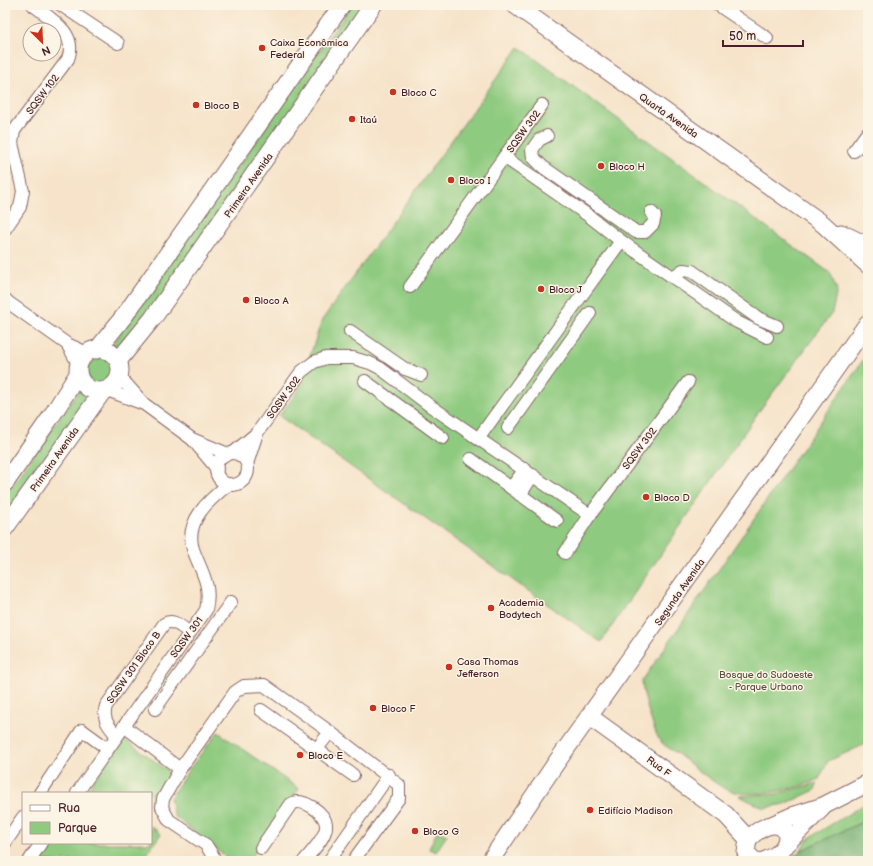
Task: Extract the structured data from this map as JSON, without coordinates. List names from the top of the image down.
{
  "streets": {
    "main road": [
      "Quarta Avenida",
      "Primeira Avenida",
      "Segunda Avenida",
      "Rua F"
    ],
    "street": [
      "SQSW 102",
      "SQSW 302",
      "SQSW 301",
      "SQSW 301 Bloco B"
    ]
  },
  "crossings": [
    ["SQSW 302", "SQSW 301"],
    ["Segunda Avenida", "Rua F"],
    ["SQSW 301", "SQSW 301 Bloco B"]
  ],
  "parks": ["Bosque do Sudoeste - Parque Urbano"],
  "places": [
    "Caixa Econômica Federal",
    "Bloco C",
    "Bloco B",
    "Itaú",
    "Bloco H",
    "Bloco I",
    "Bloco J",
    "Bloco A",
    "Bloco D",
    "Academia Bodytech",
    "Casa Thomas Jefferson",
    "Bloco F",
    "Bloco E",
    "Edifício Madison",
    "Bloco G"
  ],
  "legend": ["Rua", "Parque"],
  "scale_bar": "50 m",
  "north": "bottom right"
}
